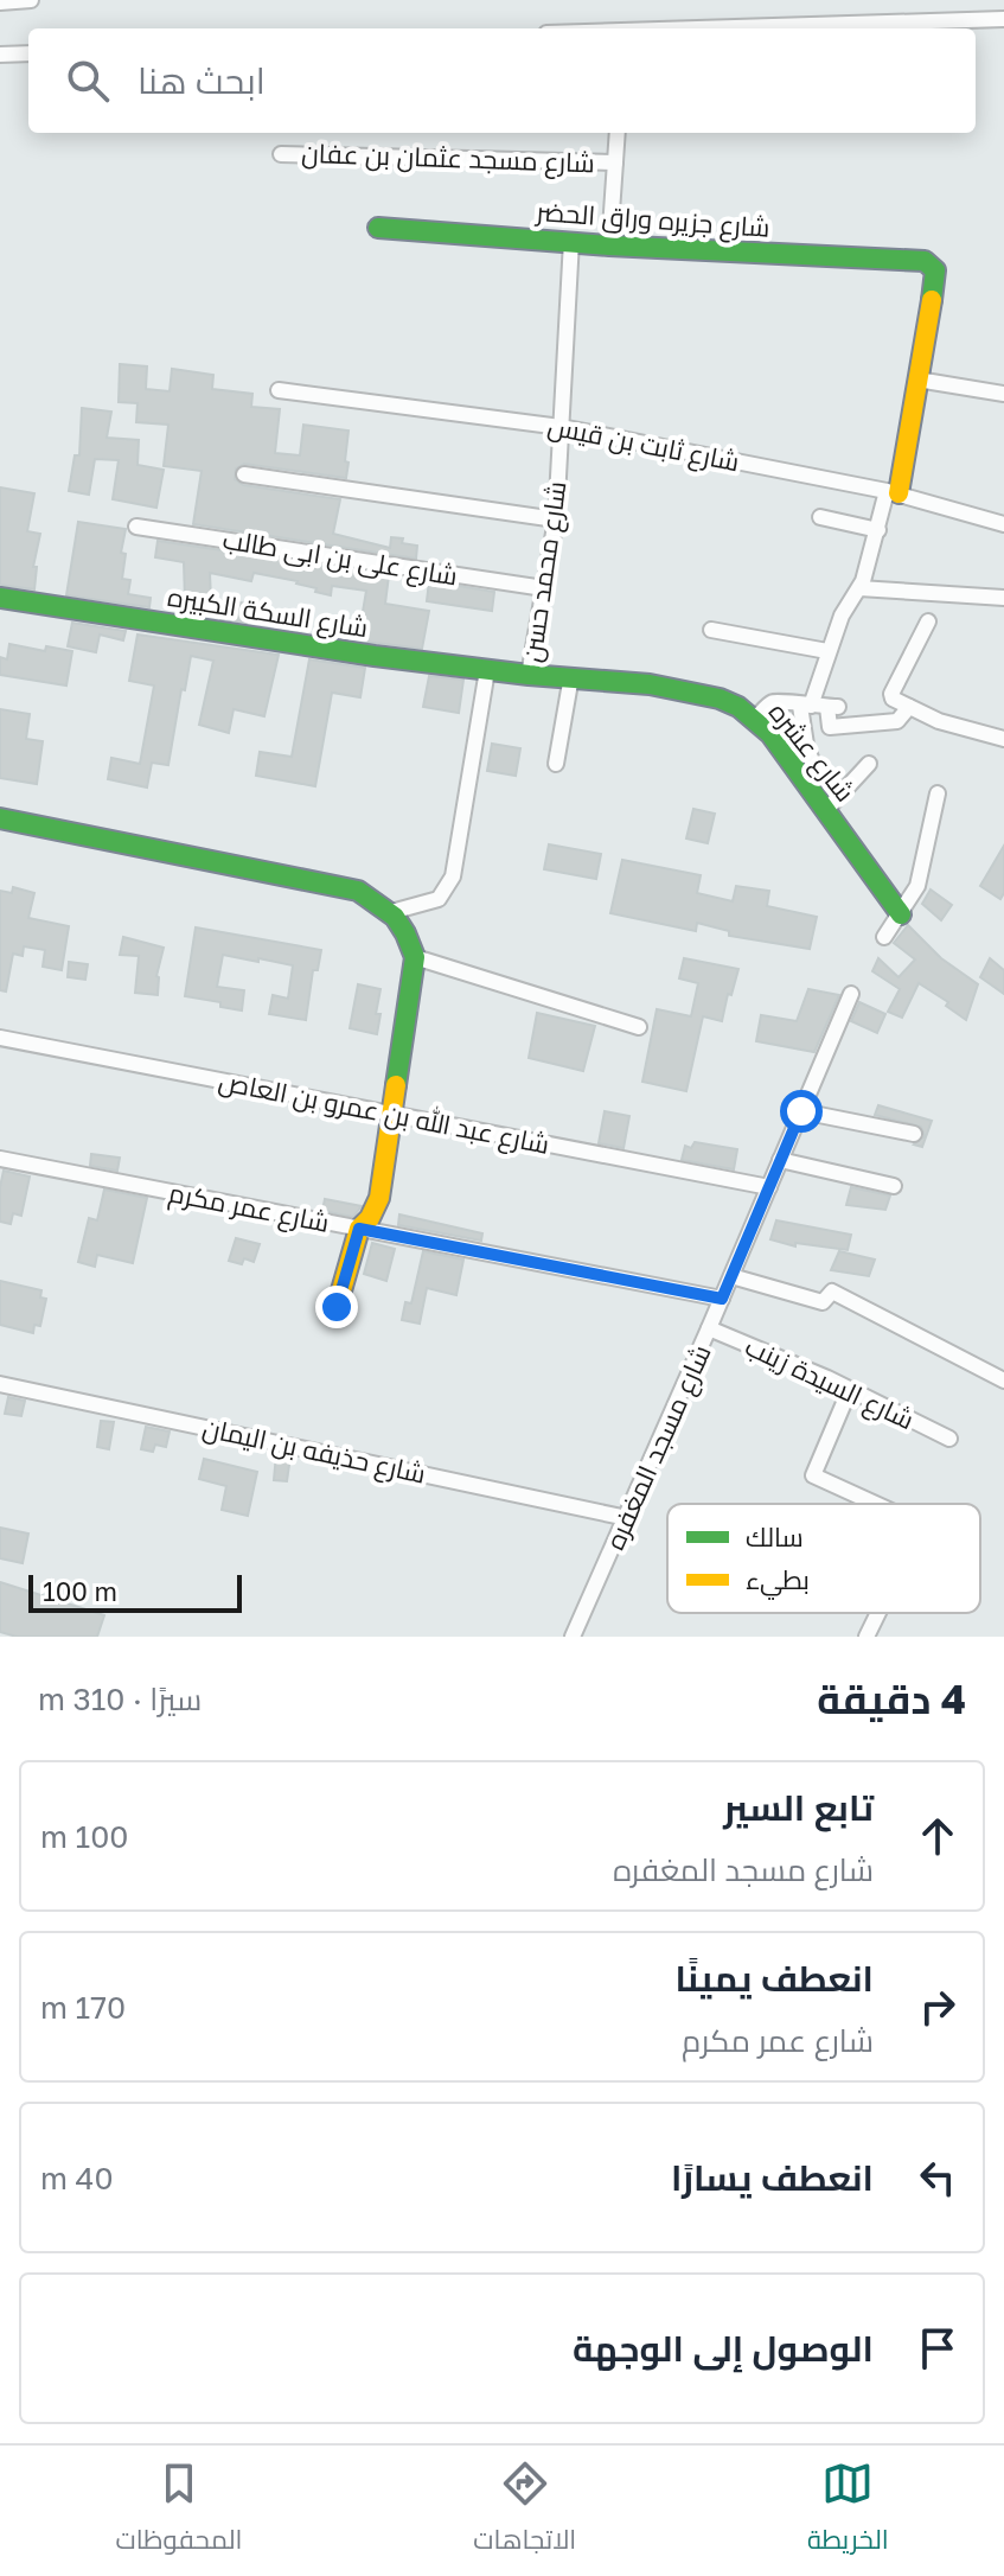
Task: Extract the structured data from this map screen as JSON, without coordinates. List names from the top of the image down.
{
  "streets": {
    "street": [
      "شارع مسجد عثمان بن عفان",
      "شارع جزيره وراق الحضر",
      "شارع ثابت بن قيس",
      "شارع على بن ابى طالب",
      "شارع محمد حسن",
      "شارع السكة الكبيره",
      "شارع عشره",
      "شارع عبد الله بن عمرو بن العاص",
      "شارع عمر مكرم",
      "شارع السيدة زينب",
      "شارع مسجد المغفره",
      "شارع حذيفه بن اليمان"
    ]
  },
  "crossings": [
    ["شارع جزيره وراق الحضر", "شارع محمد حسن"],
    ["شارع ثابت بن قيس", "شارع محمد حسن"],
    ["شارع على بن ابى طالب", "شارع محمد حسن"],
    ["شارع محمد حسن", "شارع السكة الكبيره"],
    ["شارع محمد حسن", "شارع عشره"],
    ["شارع السكة الكبيره", "شارع عشره"],
    ["شارع عبد الله بن عمرو بن العاص", "شارع مسجد المغفره"],
    ["شارع عمر مكرم", "شارع مسجد المغفره"],
    ["شارع السيدة زينب", "شارع مسجد المغفره"],
    ["شارع مسجد المغفره", "شارع حذيفه بن اليمان"]
  ],
  "legend": ["سالك", "بطيء"],
  "scale_bar": "100 m",
  "page": {
    "search": "ابحث هنا",
    "scale": "100 m",
    "heading": ["4 دقيقة", "سيرًا · 310 m"],
    "list": [
      ["تابع السير", "شارع مسجد المغفره", "100 m"],
      ["انعطف يمينًا", "شارع عمر مكرم", "170 m"],
      ["انعطف يسارًا", "40 m"],
      "الوصول إلى الوجهة"
    ],
    "nav": ["الخريطة", "الاتجاهات", "المحفوظات"]
  }
}
